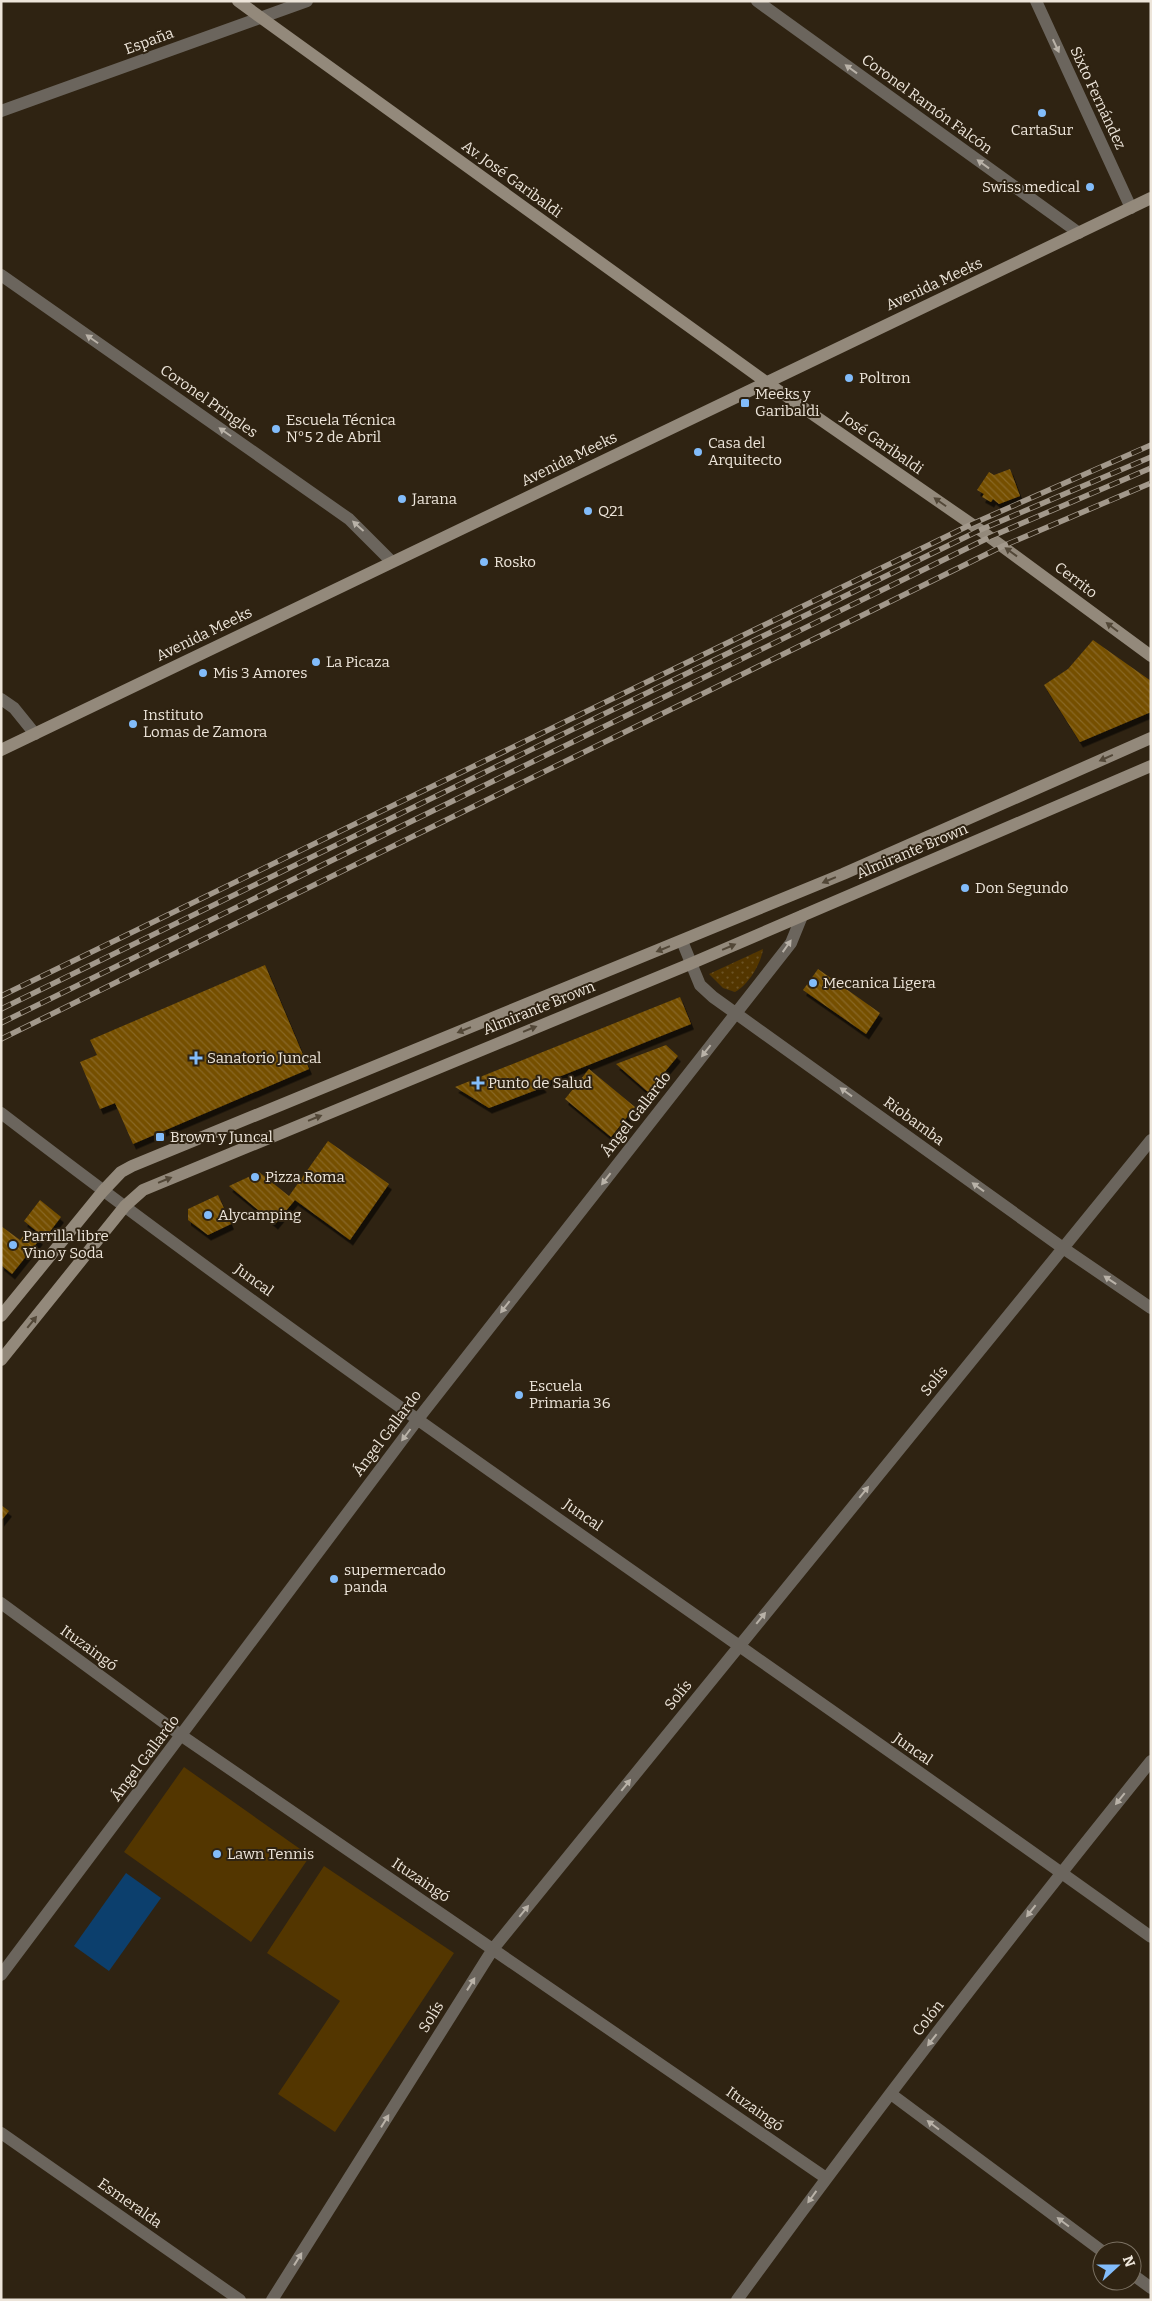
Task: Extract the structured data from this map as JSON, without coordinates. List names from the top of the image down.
{
  "streets": {
    "main road": [
      "Av. José Garibaldi",
      "Avenida Meeks",
      "José Garibaldi",
      "Cerrito",
      "Almirante Brown"
    ],
    "street": [
      "España",
      "Sixto Fernández",
      "Coronel Ramón Falcón",
      "Coronel Pringles",
      "Ángel Gallardo",
      "Riobamba",
      "Juncal",
      "Solís",
      "Ituzaingó",
      "Colón",
      "Esmeralda"
    ]
  },
  "crossings": [
    ["España", "Av. José Garibaldi"],
    ["Sixto Fernández", "Avenida Meeks"],
    ["Coronel Ramón Falcón", "Avenida Meeks"],
    ["Av. José Garibaldi", "Avenida Meeks"],
    ["Av. José Garibaldi", "José Garibaldi"],
    ["Avenida Meeks", "Coronel Pringles"],
    ["Avenida Meeks", "José Garibaldi"],
    ["José Garibaldi", "Cerrito"],
    ["Almirante Brown", "Ángel Gallardo"],
    ["Almirante Brown", "Riobamba"],
    ["Almirante Brown", "Juncal"],
    ["Ángel Gallardo", "Riobamba"],
    ["Ángel Gallardo", "Juncal"],
    ["Ángel Gallardo", "Ituzaingó"],
    ["Riobamba", "Solís"],
    ["Juncal", "Solís"],
    ["Juncal", "Colón"],
    ["Solís", "Ituzaingó"],
    ["Ituzaingó", "Colón"]
  ],
  "one_way": [
    "Sixto Fernández",
    "Coronel Ramón Falcón",
    "Coronel Pringles",
    "José Garibaldi",
    "Cerrito",
    "Riobamba",
    "Solís",
    "Colón"
  ],
  "places": {
    "other": [
      "CartaSur",
      "Swiss medical",
      "Poltron",
      "Escuela Técnica N°5 2 de Abril",
      "Casa del Arquitecto",
      "Jarana",
      "Q21",
      "Rosko",
      "La Picaza",
      "Mis 3 Amores",
      "Instituto Lomas de Zamora",
      "Don Segundo",
      "Mecanica Ligera",
      "Pizza Roma",
      "Alycamping",
      "Parrilla libre Vino y Soda",
      "Escuela Primaria 36",
      "supermercado panda",
      "Lawn Tennis"
    ],
    "transit": ["Meeks y Garibaldi", "Brown y Juncal"],
    "health": ["Sanatorio Juncal", "Punto de Salud"]
  },
  "north": "right"
}
